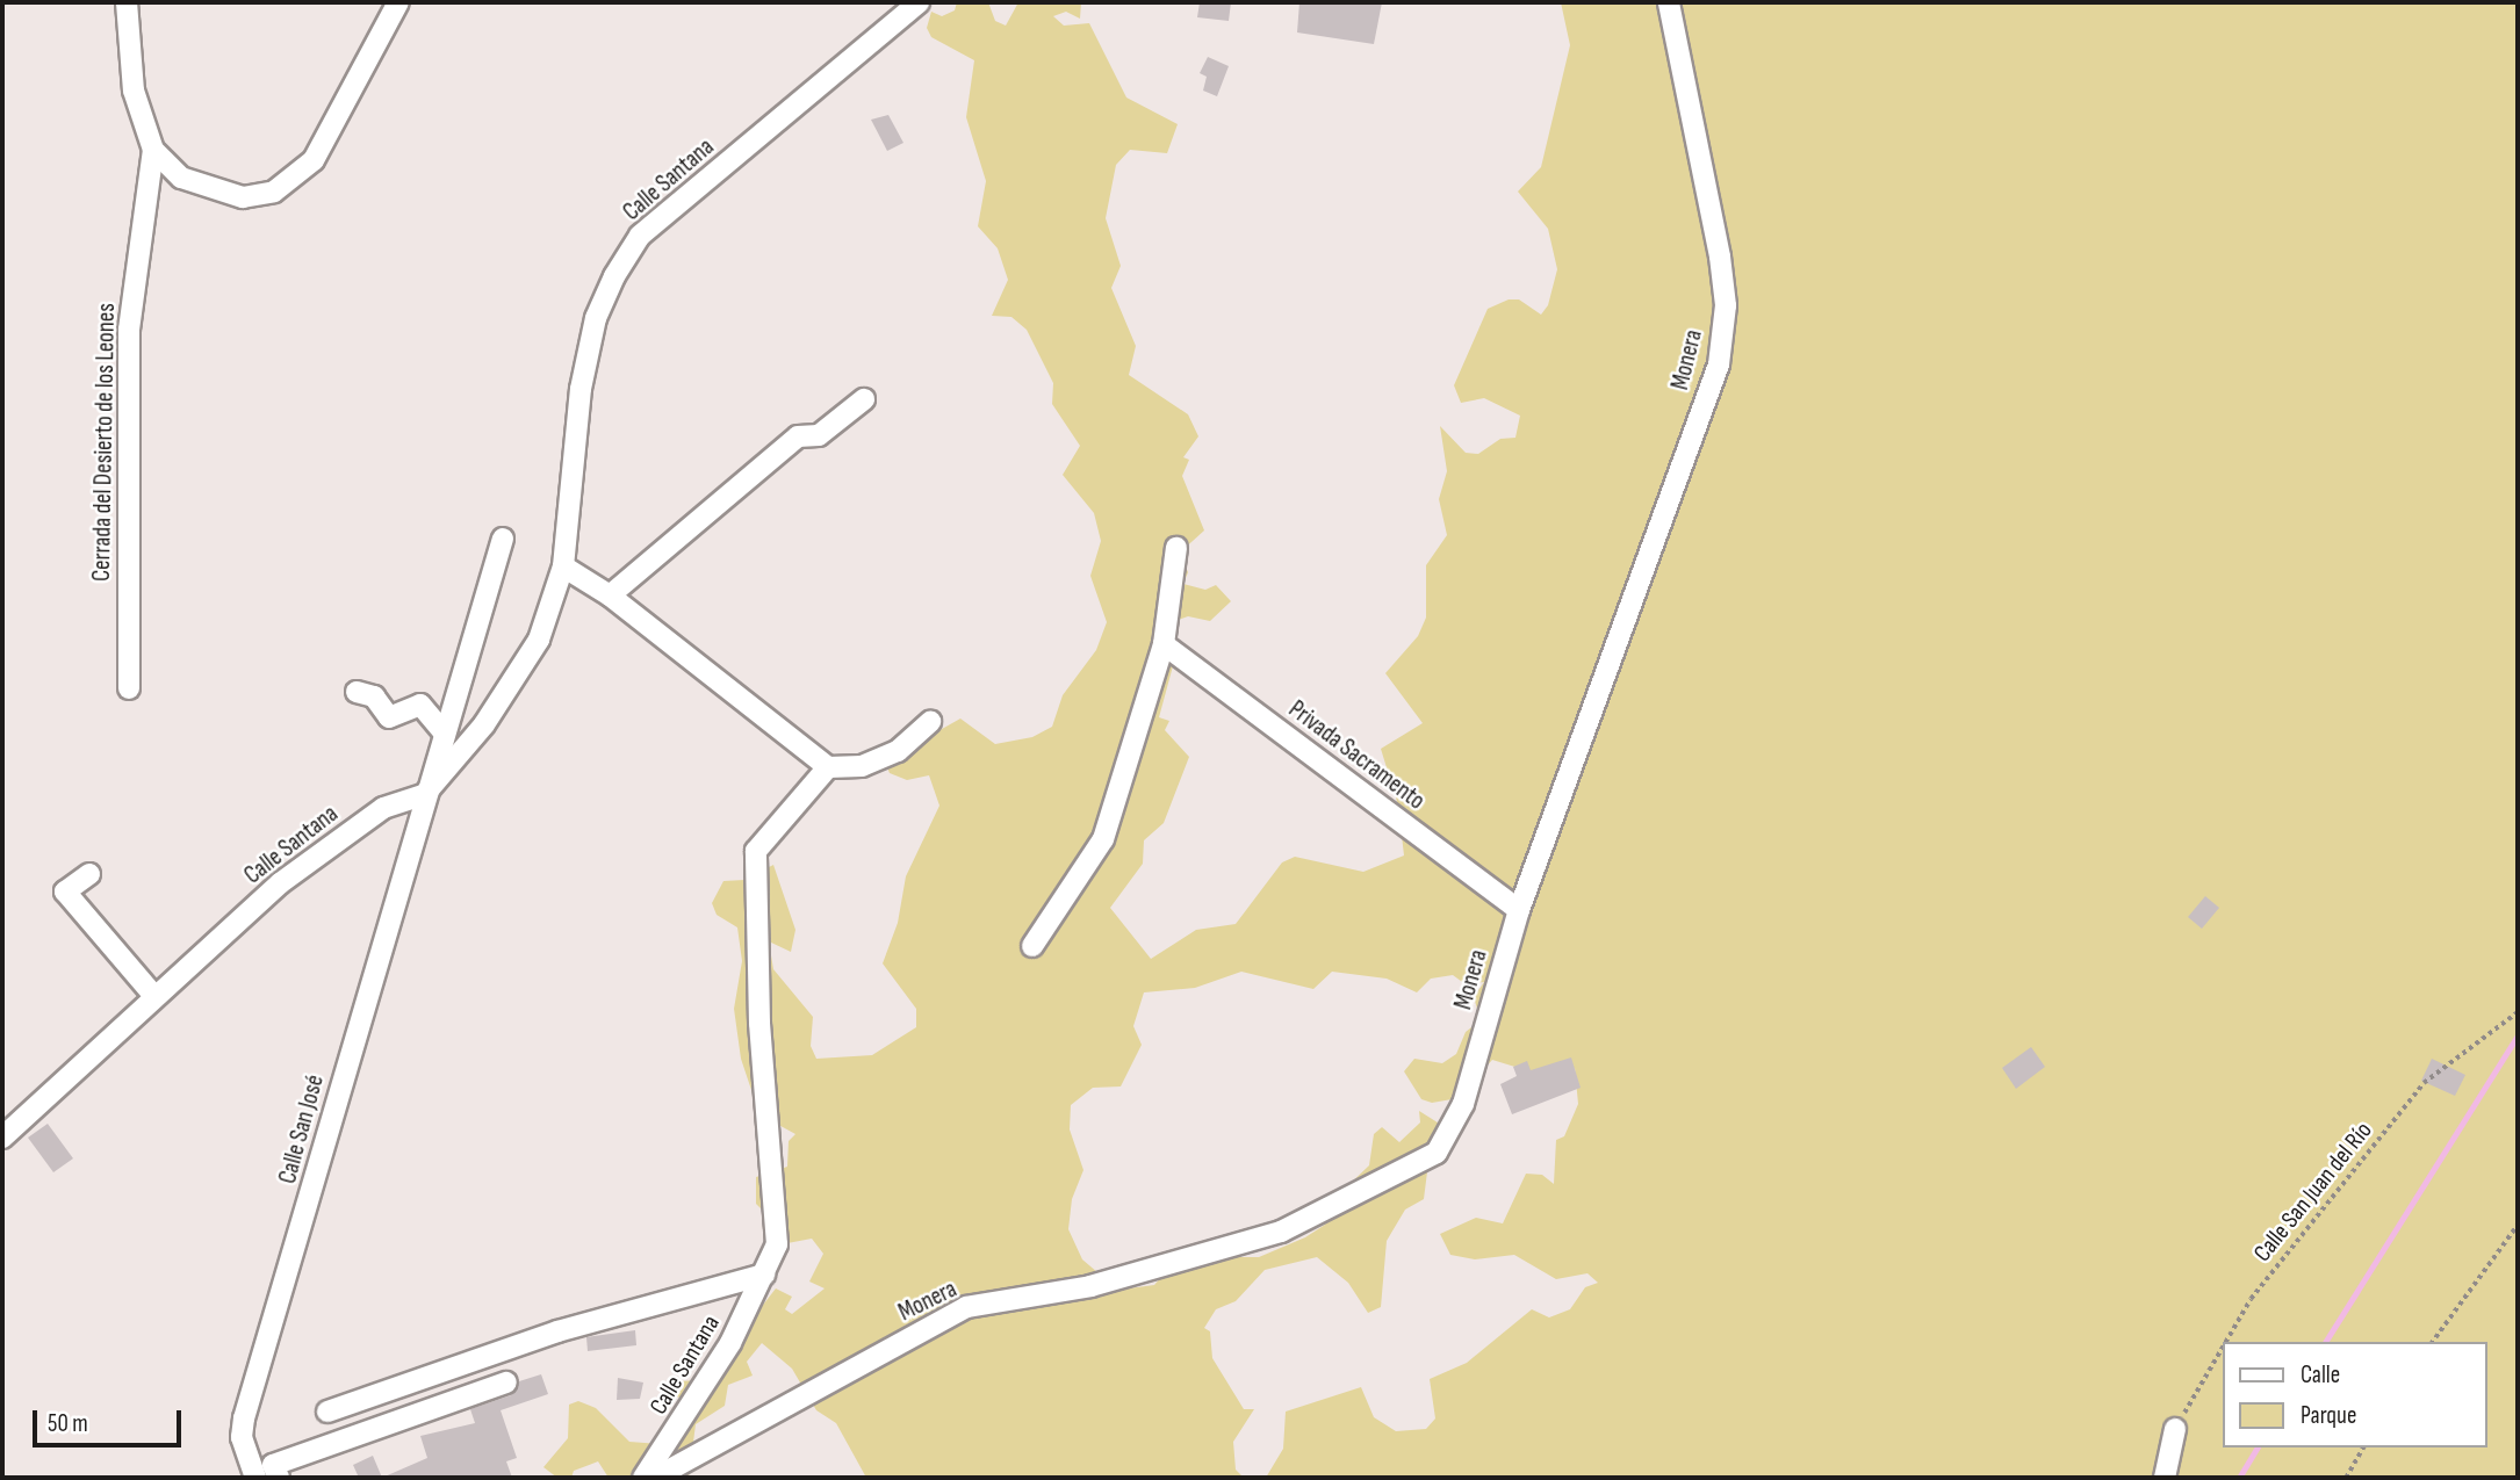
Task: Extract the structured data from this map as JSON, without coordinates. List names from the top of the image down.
{
  "streets": {
    "street": [
      "Calle Santana",
      "Monera",
      "Cerrada del Desierto de los Leones",
      "Privada Sacramento",
      "Calle San José"
    ],
    "path": ["Calle San Juan del Río"]
  },
  "crossings": [
    ["Calle Santana", "Calle San José"],
    ["Monera", "Privada Sacramento"]
  ],
  "legend": ["Calle", "Parque"],
  "scale_bar": "50 m"
}
